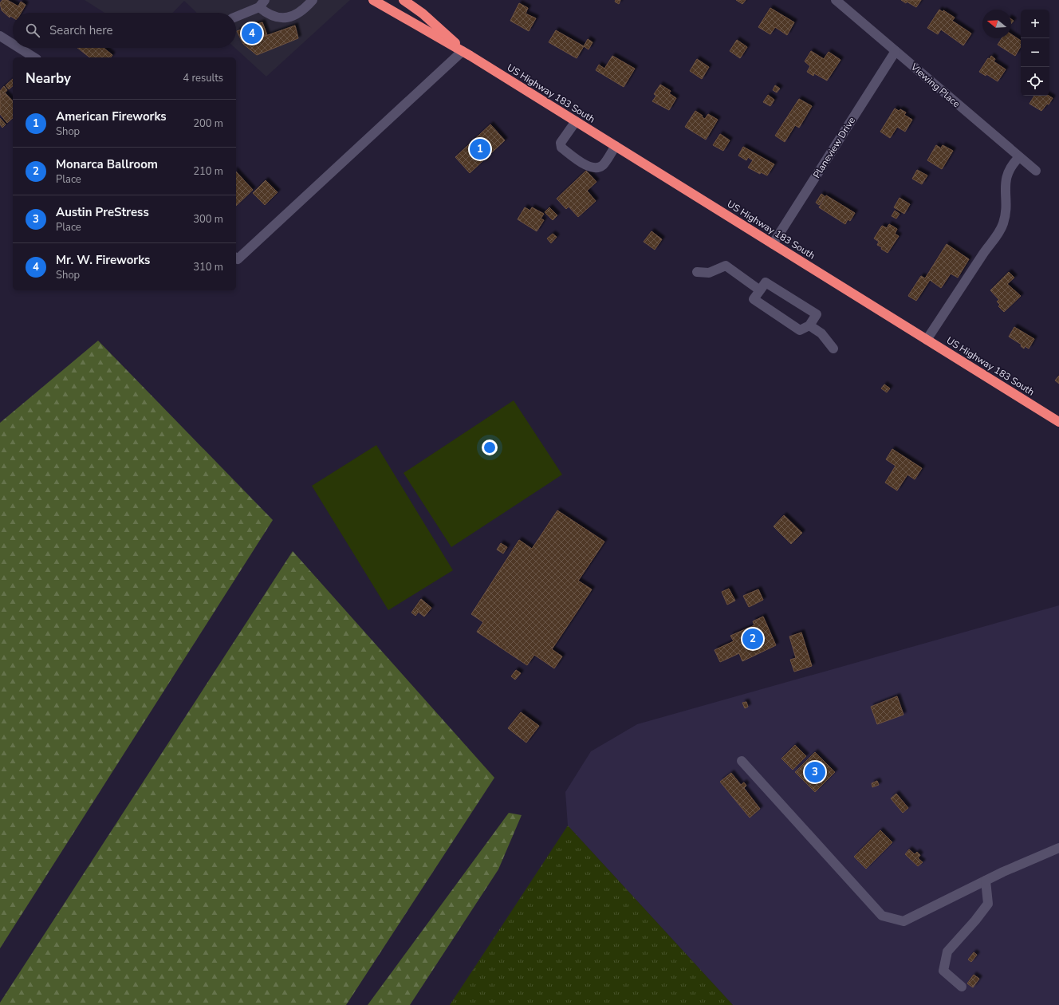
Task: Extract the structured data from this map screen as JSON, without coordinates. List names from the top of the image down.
{
  "streets": {
    "highway": ["US Highway 183 South"],
    "street": ["Viewing Place", "Planeview Drive"]
  },
  "crossings": [
    ["Viewing Place", "Planeview Drive"],
    ["US Highway 183 South", "Planeview Drive"]
  ],
  "north": "left",
  "page": {
    "map_buttons": ["+", "−"],
    "search": "Search here",
    "pins": [
      "4",
      "1",
      "2",
      "3"
    ],
    "heading": ["Nearby", "4 results"],
    "list": [
      {
        "mark": "1",
        "name": "American Fireworks",
        "note": "Shop",
        "value": "200 m"
      },
      {
        "mark": "2",
        "name": "Monarca Ballroom",
        "note": "Place",
        "value": "210 m"
      },
      {
        "mark": "3",
        "name": "Austin PreStress",
        "note": "Place",
        "value": "300 m"
      },
      {
        "mark": "4",
        "name": "Mr. W. Fireworks",
        "note": "Shop",
        "value": "310 m"
      }
    ]
  }
}
